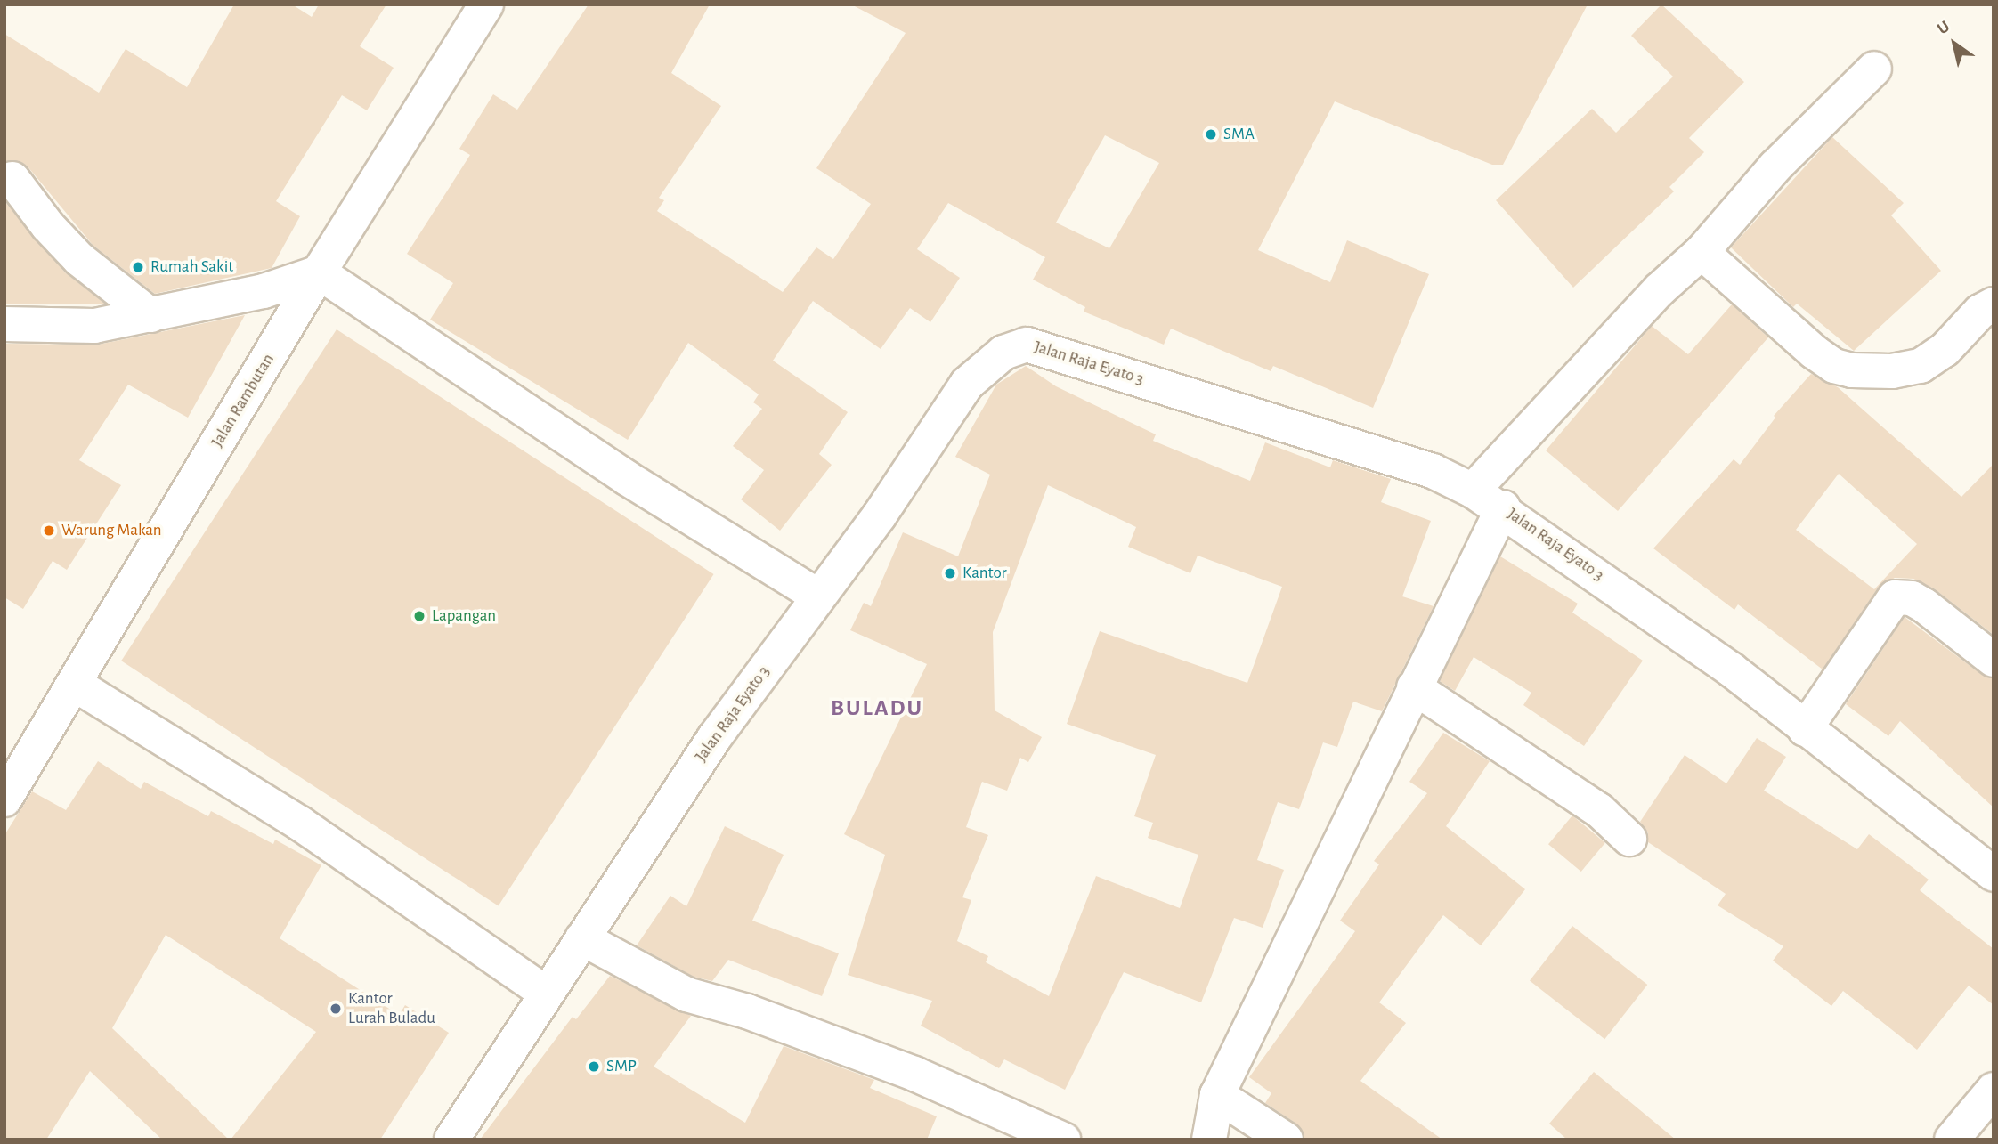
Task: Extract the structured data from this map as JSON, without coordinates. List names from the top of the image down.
{
  "streets": {
    "street": ["Jalan Raja Eyato 3", "Jalan Rambutan"]
  },
  "districts": ["BULADU"],
  "places": [
    "SMA",
    "Rumah Sakit",
    "Warung Makan",
    "Kantor",
    "Lapangan",
    "Kantor Lurah Buladu",
    "SMP"
  ],
  "north": "top left"
}
